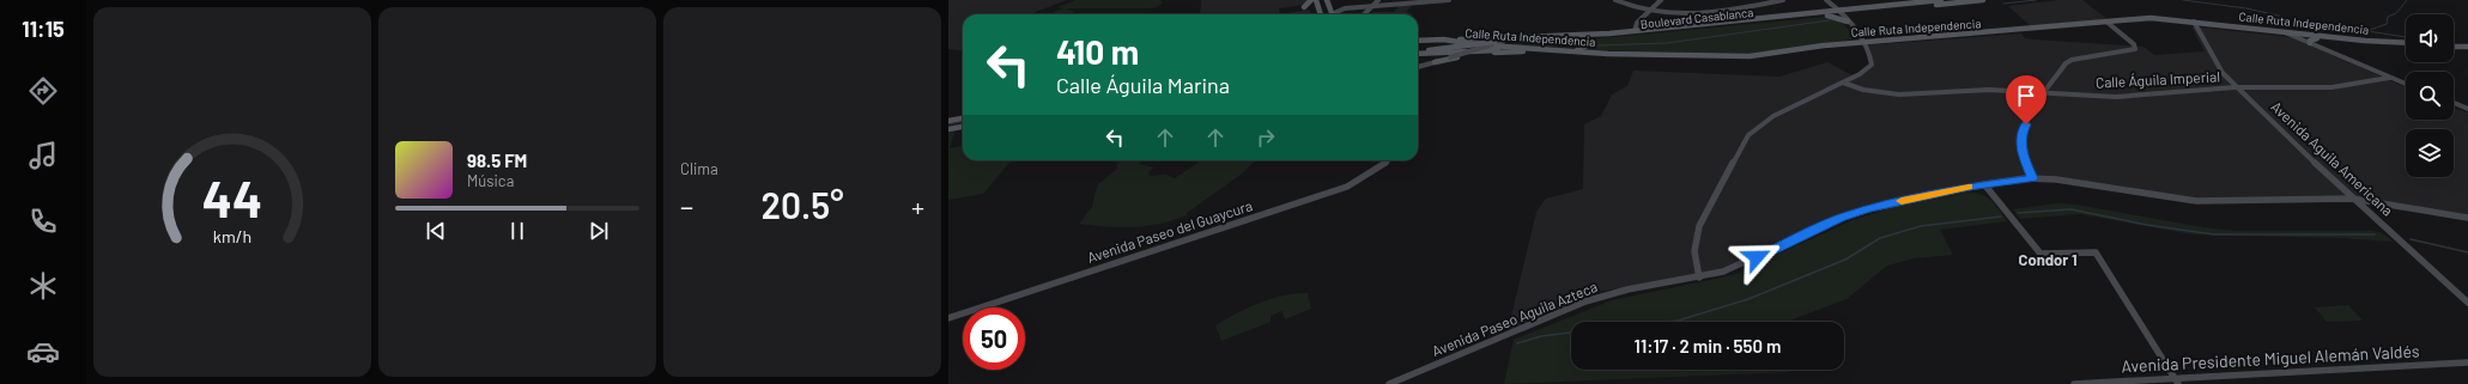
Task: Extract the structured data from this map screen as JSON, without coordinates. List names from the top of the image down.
{
  "streets": {
    "main road": ["Boulevard Casablanca", "Calle Ruta Independencia"],
    "street": [
      "Calle Águila Imperial",
      "Avenida Aguila Americana",
      "Avenida Paseo del Guaycura",
      "Avenida Paseo Aguila Azteca",
      "Avenida Presidente Miguel Alemán Valdés"
    ]
  },
  "crossings": [
    ["Boulevard Casablanca", "Calle Ruta Independencia"],
    ["Calle Ruta Independencia", "Avenida Aguila Americana"],
    ["Calle Águila Imperial", "Avenida Aguila Americana"],
    ["Avenida Aguila Americana", "Avenida Paseo Aguila Azteca"]
  ],
  "districts": ["Condor 1"],
  "page": {
    "tabs": "11:15",
    "tile": "Clima",
    "turn": ["410 m", "Calle Águila Marina"],
    "song": ["98.5 FM", "Música"],
    "heat": ["−", "20.5°", "+"],
    "limit": "50",
    "trip": "11:17 · 2 min · 550 m",
    "gauge": ["44", "km/h"]
  }
}
